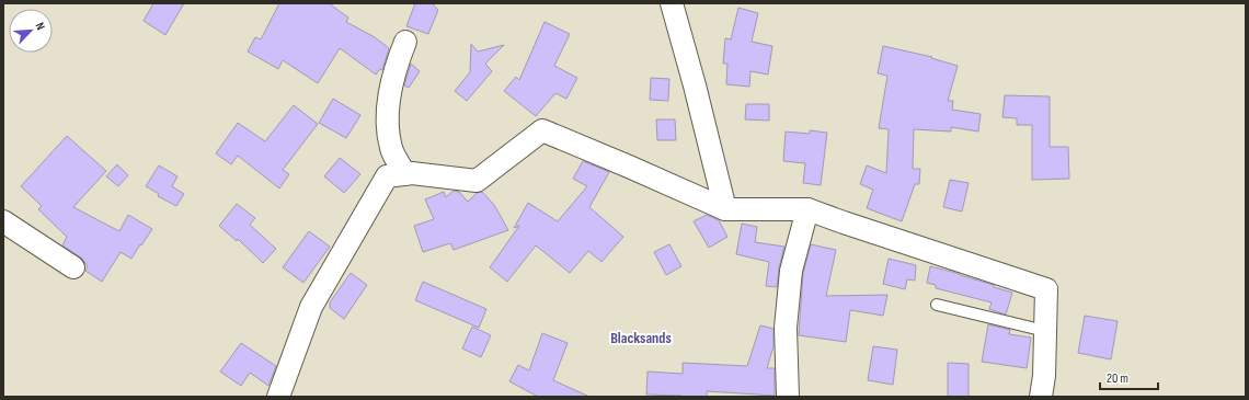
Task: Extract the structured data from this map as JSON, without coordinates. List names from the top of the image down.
{
  "districts": ["Blacksands"],
  "scale_bar": "20 m",
  "north": "top right"
}
